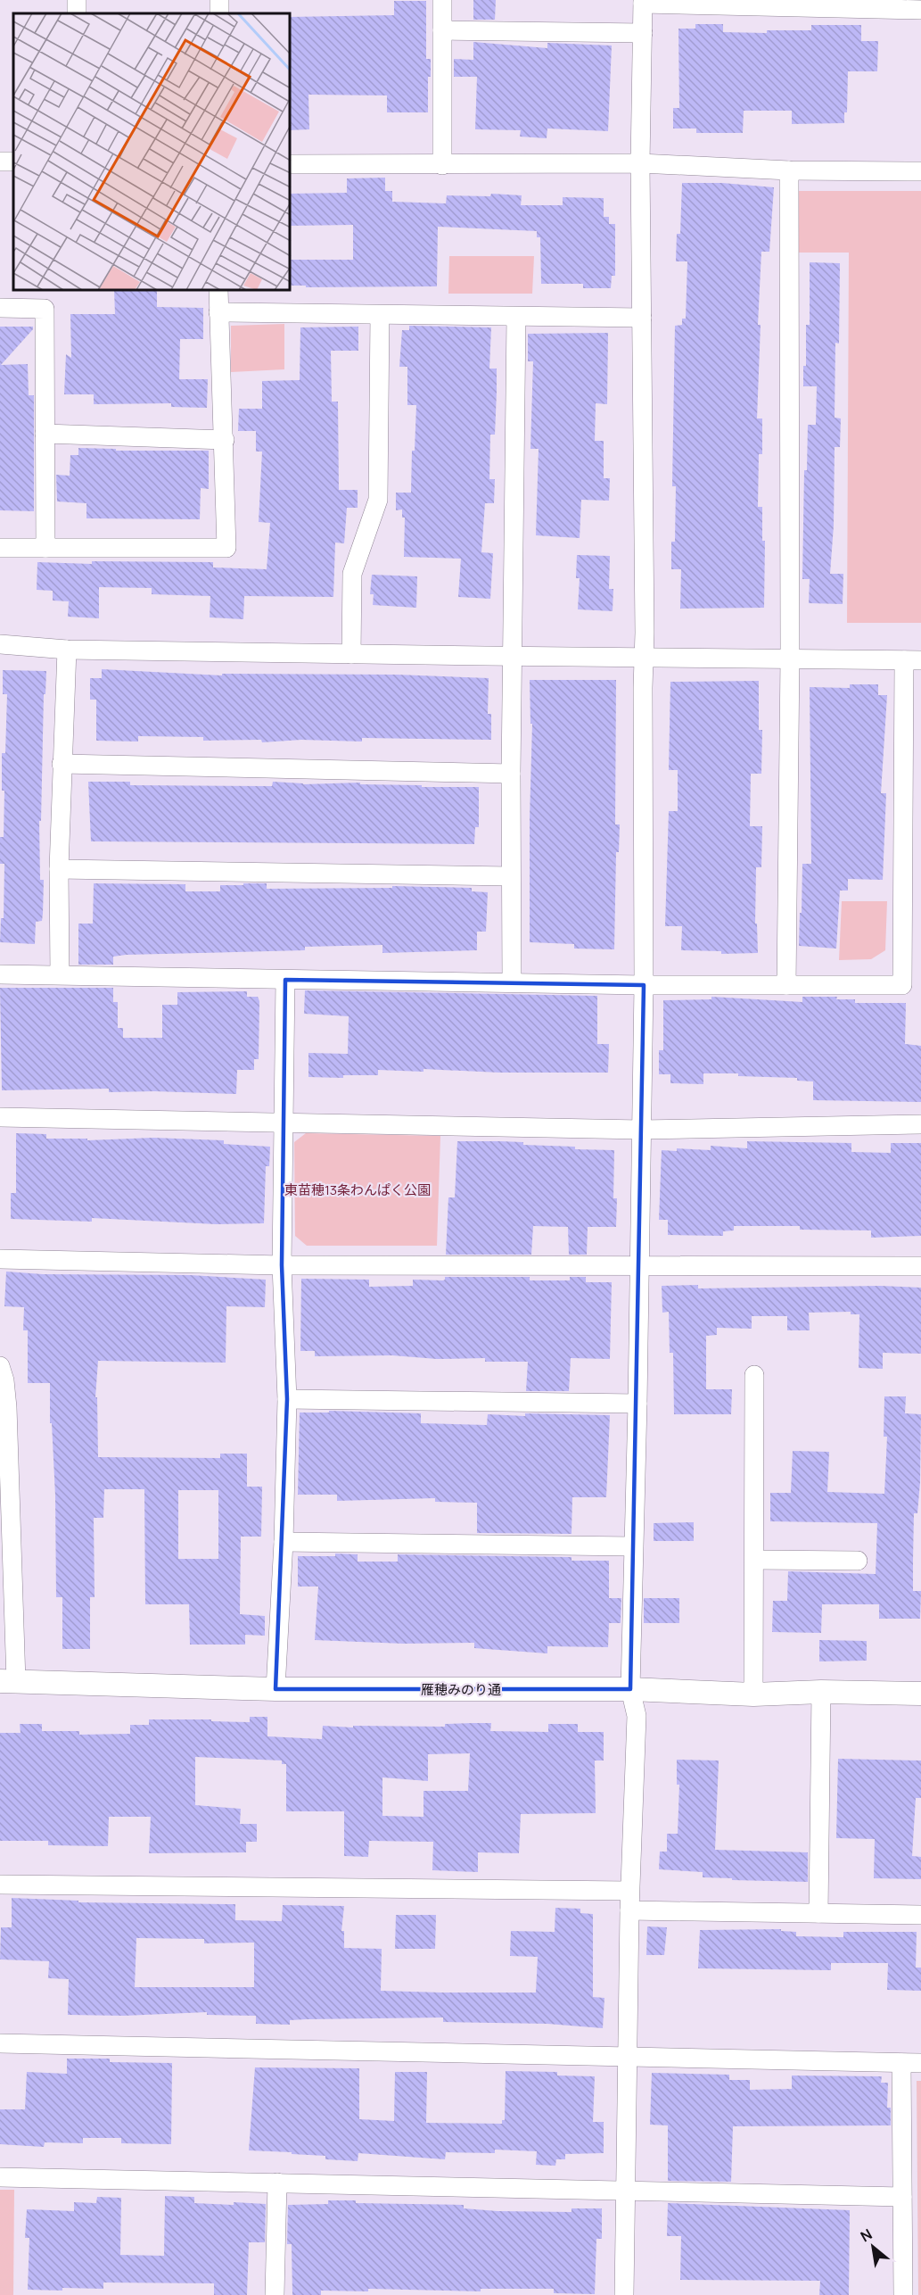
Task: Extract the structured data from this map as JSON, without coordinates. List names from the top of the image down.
{
  "streets": {
    "street": ["雁穂みのり通"]
  },
  "parks": ["東苗穂13条わんぱく公園"],
  "north": "top left"
}
